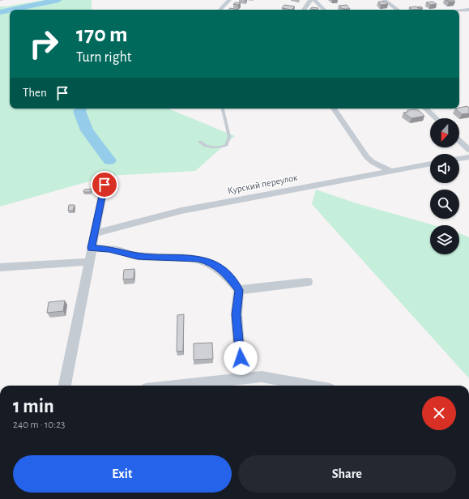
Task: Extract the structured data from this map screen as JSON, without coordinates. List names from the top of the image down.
{
  "streets": {
    "street": ["Курский переулок"]
  },
  "north": "bottom",
  "page": {
    "turn": ["170 m", "Turn right"],
    "then": "Then",
    "heading": ["1 min", "240 m · 10:23"],
    "buttons": ["Exit", "Share"]
  }
}
